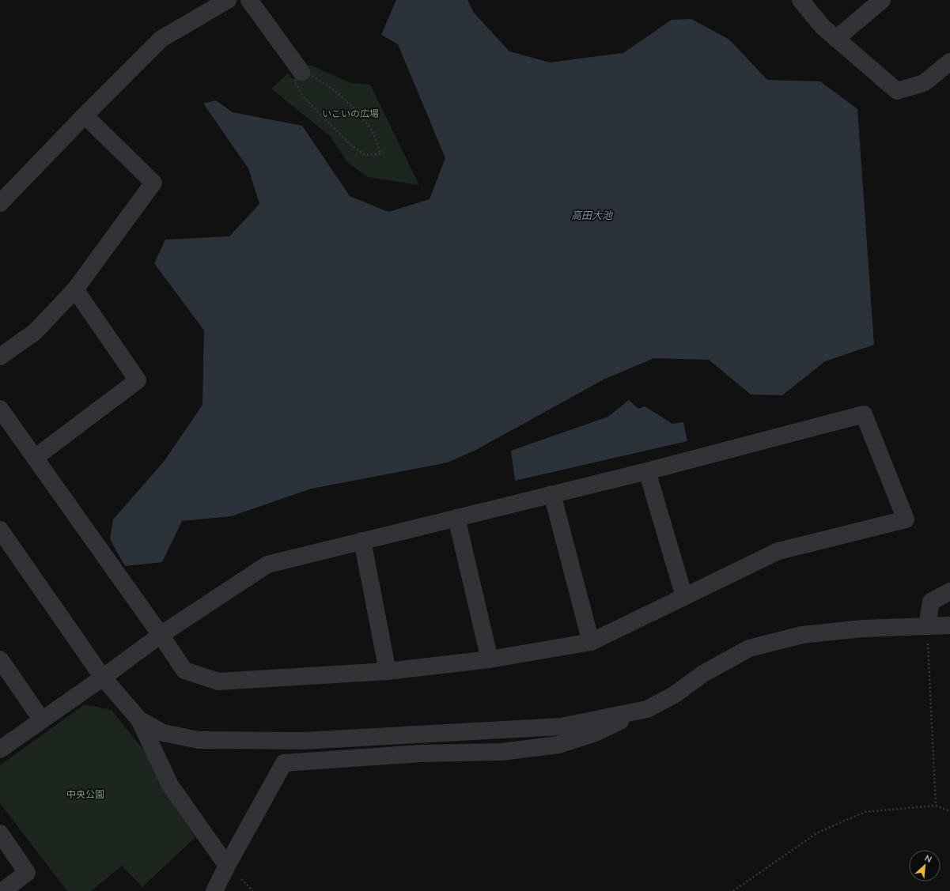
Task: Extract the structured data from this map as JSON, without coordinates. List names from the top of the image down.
{
  "water": ["高田大池"],
  "parks": ["いこいの広場", "中央公園"],
  "north": "top right"
}
